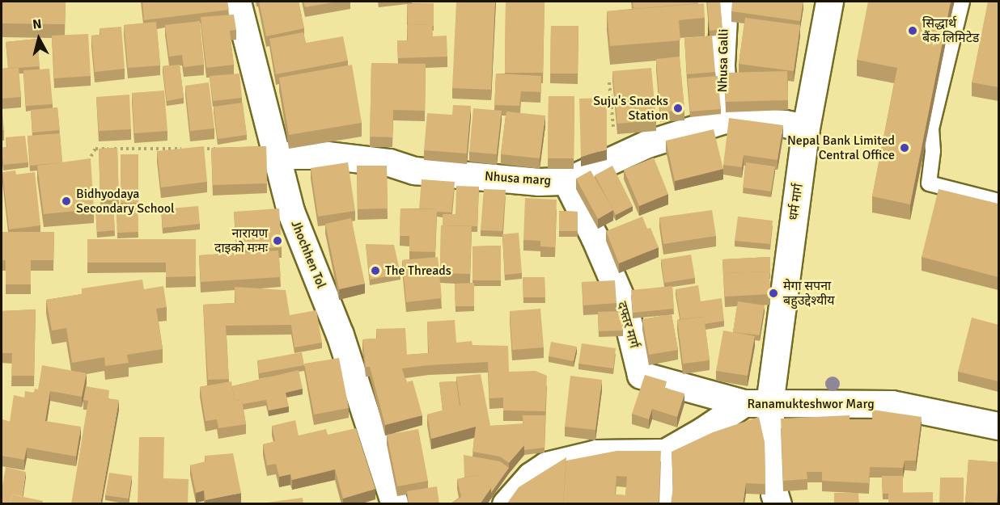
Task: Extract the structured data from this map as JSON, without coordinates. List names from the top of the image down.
{
  "streets": {
    "street": [
      "Nhusa Galli",
      "Nhusa marg",
      "धर्म मार्ग",
      "Jhochhen Tol",
      "दफ्तर मार्ग",
      "Ranamukteshwor Marg"
    ]
  },
  "crossings": [
    ["Nhusa Galli", "Nhusa marg"],
    ["Nhusa marg", "धर्म मार्ग"],
    ["Nhusa marg", "Jhochhen Tol"],
    ["Nhusa marg", "दफ्तर मार्ग"],
    ["धर्म मार्ग", "Ranamukteshwor Marg"],
    ["दफ्तर मार्ग", "Ranamukteshwor Marg"]
  ],
  "places": [
    "सिद्धार्थ बैंक लिमिटेड",
    "Suju's Snacks Station",
    "Nepal Bank Limited Central Office",
    "Bidhyodaya Secondary School",
    "नारायण दाइको मःमः",
    "The Threads",
    "मेगा सपना बहुउद्देश्यीय"
  ],
  "north": "top"
}
